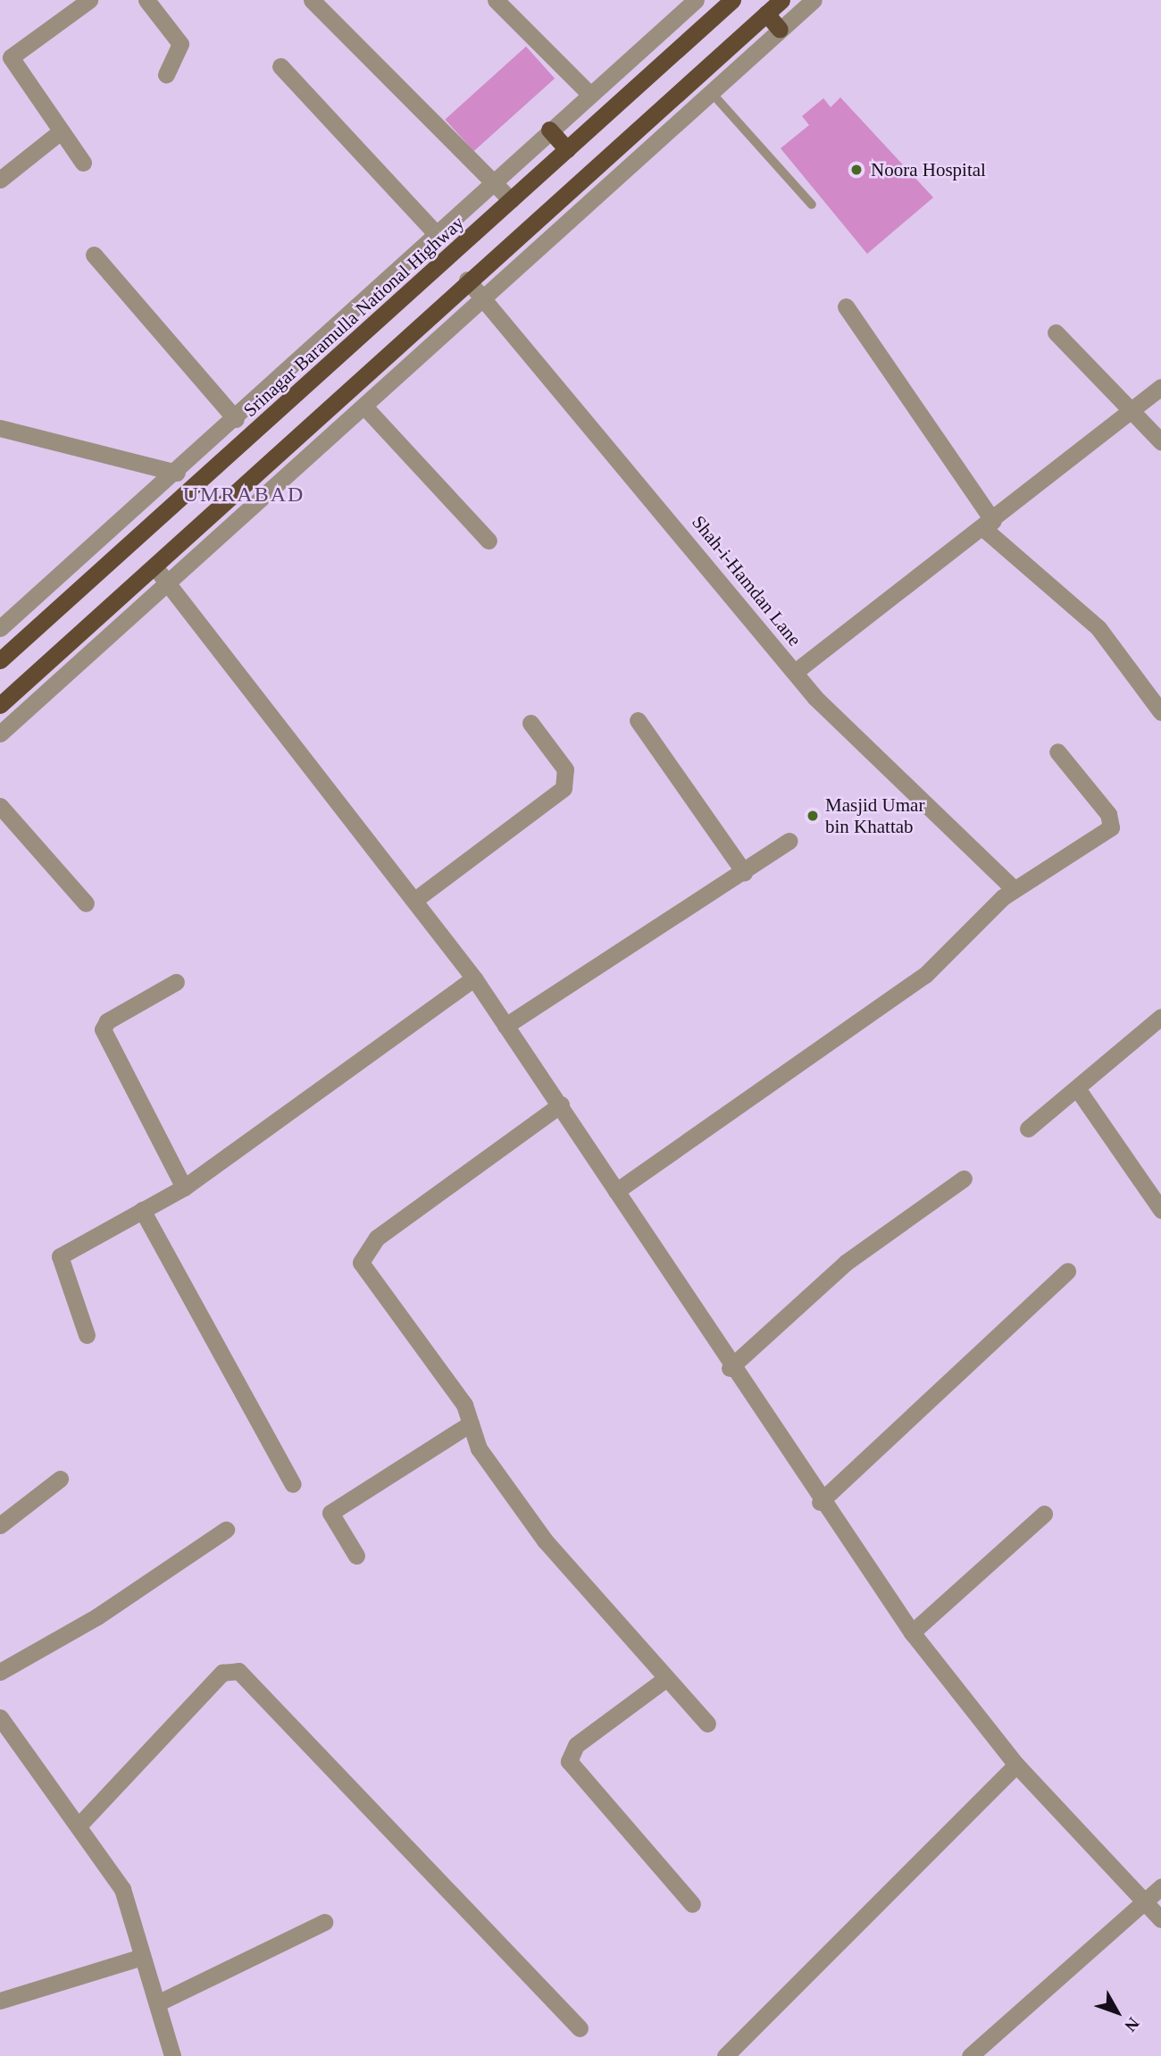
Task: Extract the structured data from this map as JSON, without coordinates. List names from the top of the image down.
{
  "streets": {
    "highway": ["Srinagar Baramulla National Highway"],
    "street": ["Shah-i-Hamdan Lane"]
  },
  "districts": ["UMRABAD"],
  "places": ["Noora Hospital", "Masjid Umar bin Khattab"],
  "north": "bottom right"
}
